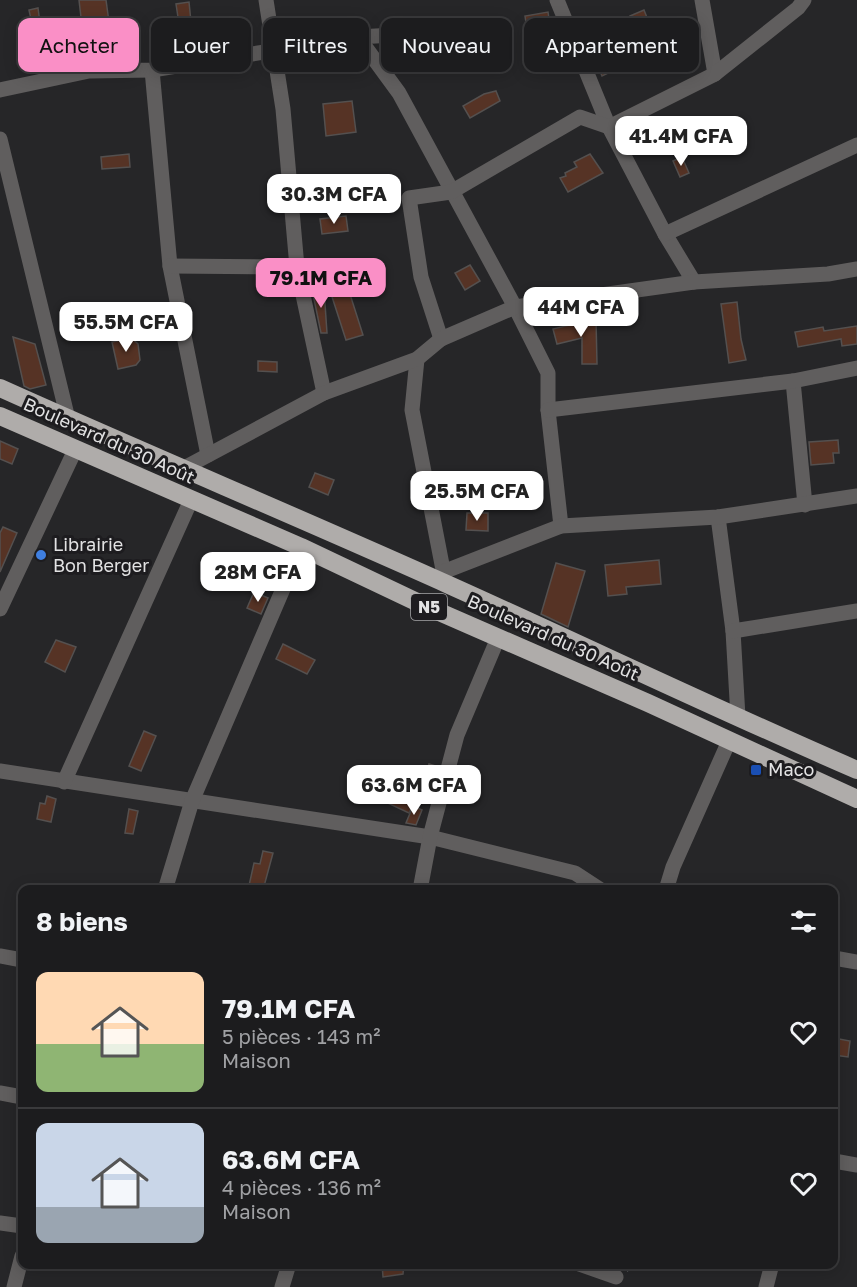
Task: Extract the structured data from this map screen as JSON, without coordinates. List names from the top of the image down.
{
  "streets": {
    "highway": ["Boulevard du 30 Août", "N5"]
  },
  "places": {
    "other": ["Librairie Bon Berger"],
    "transit": ["Maco"]
  },
  "page": {
    "chip": [
      "Acheter",
      "Louer",
      "Filtres",
      "Nouveau",
      "Appartement"
    ],
    "price": [
      "41.4M CFA",
      "30.3M CFA",
      "79.1M CFA",
      "44M CFA",
      "55.5M CFA",
      "25.5M CFA",
      "28M CFA",
      "63.6M CFA"
    ],
    "heading": "8 biens",
    "list": [
      {
        "name": "79.1M CFA",
        "note": "5 pièces · 143 m² · Maison"
      },
      {
        "name": "63.6M CFA",
        "note": "4 pièces · 136 m² · Maison"
      }
    ]
  }
}
